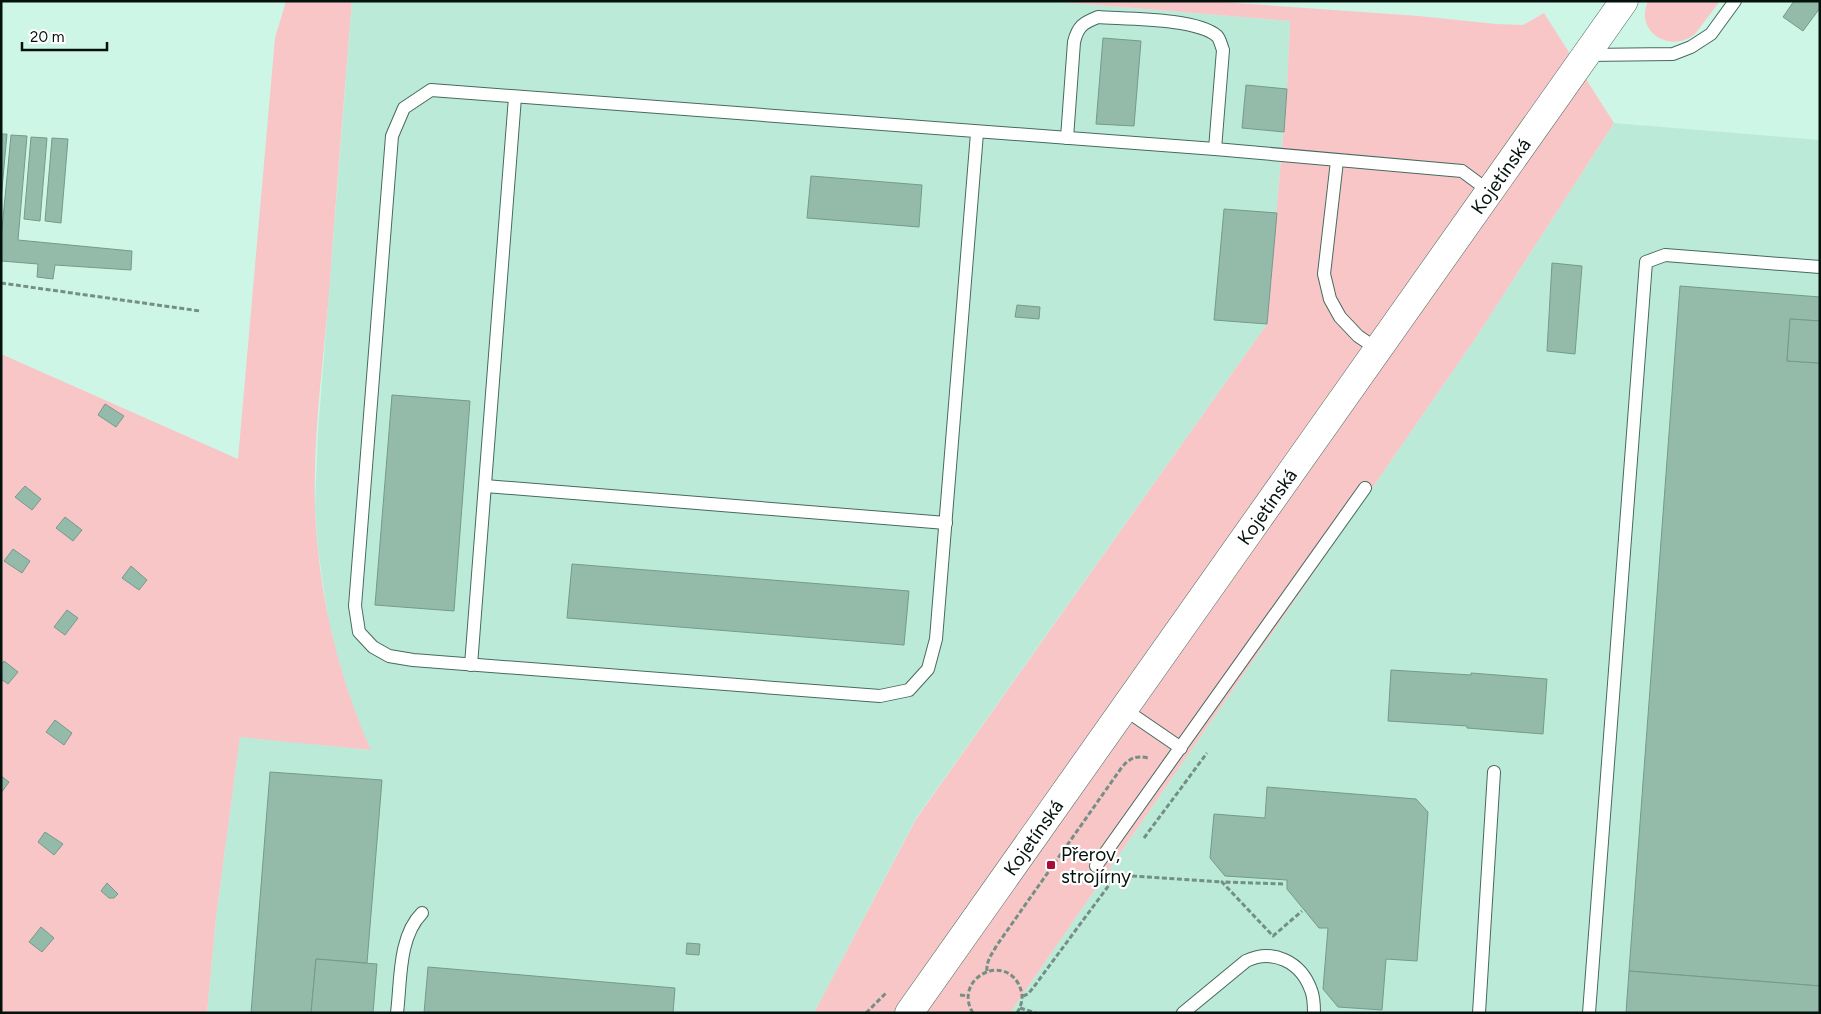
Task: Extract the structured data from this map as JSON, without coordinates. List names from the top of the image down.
{
  "streets": {
    "main road": ["Kojetínská"]
  },
  "places": {
    "transit": ["Přerov, strojírny"]
  },
  "scale_bar": "20 m"
}
